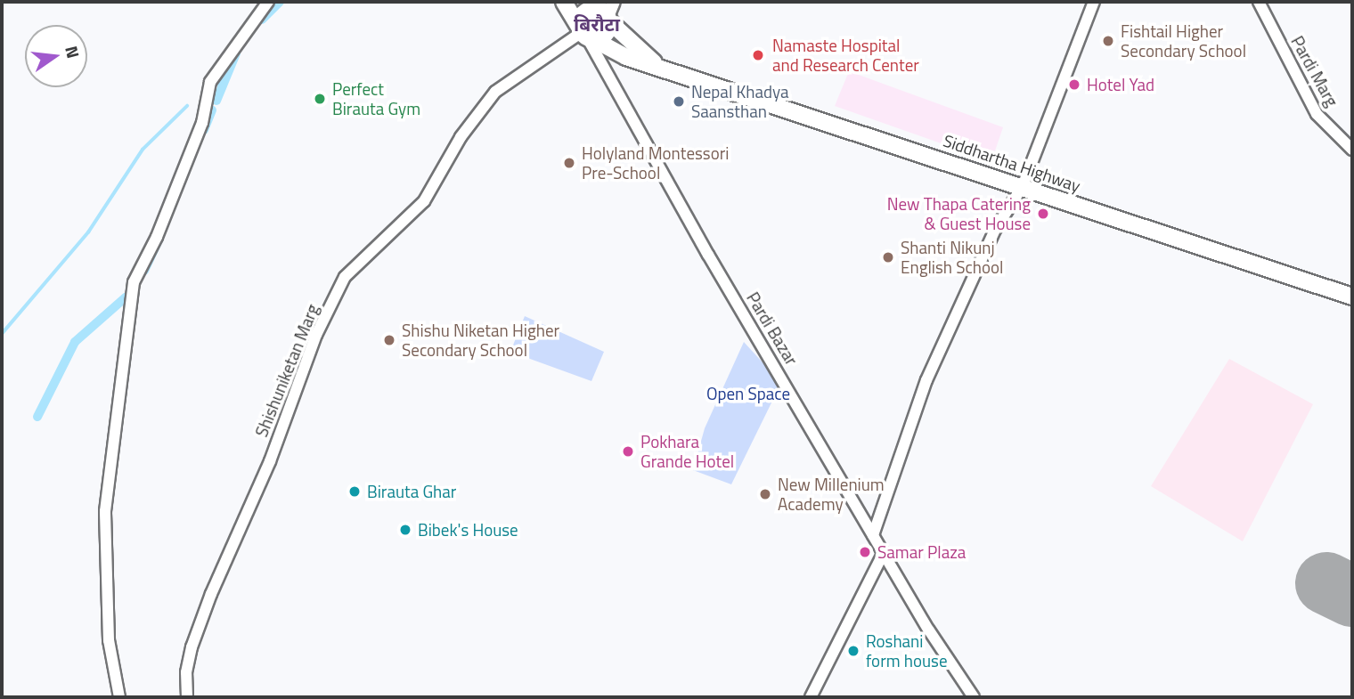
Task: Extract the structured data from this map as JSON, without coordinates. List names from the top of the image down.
{
  "streets": {
    "highway": ["Siddhartha Highway"],
    "main road": ["Pardi Marg", "Pardi Bazar", "Shishuniketan Marg"]
  },
  "crossings": [
    ["Siddhartha Highway", "Pardi Bazar"],
    ["Siddhartha Highway", "Shishuniketan Marg"],
    ["Pardi Bazar", "Shishuniketan Marg"]
  ],
  "districts": ["बिरौटा"],
  "parks": ["Open Space"],
  "places": [
    "Fishtail Higher Secondary School",
    "Namaste Hospital and Research Center",
    "Hotel Yad",
    "Perfect Birauta Gym",
    "Nepal Khadya Saansthan",
    "Holyland Montessori Pre-School",
    "New Thapa Catering & Guest House",
    "Shanti Nikunj English School",
    "Shishu Niketan Higher Secondary School",
    "Pokhara Grande Hotel",
    "Birauta Ghar",
    "New Millenium Academy",
    "Bibek's House",
    "Samar Plaza",
    "Roshani form house"
  ],
  "north": "right"
}
